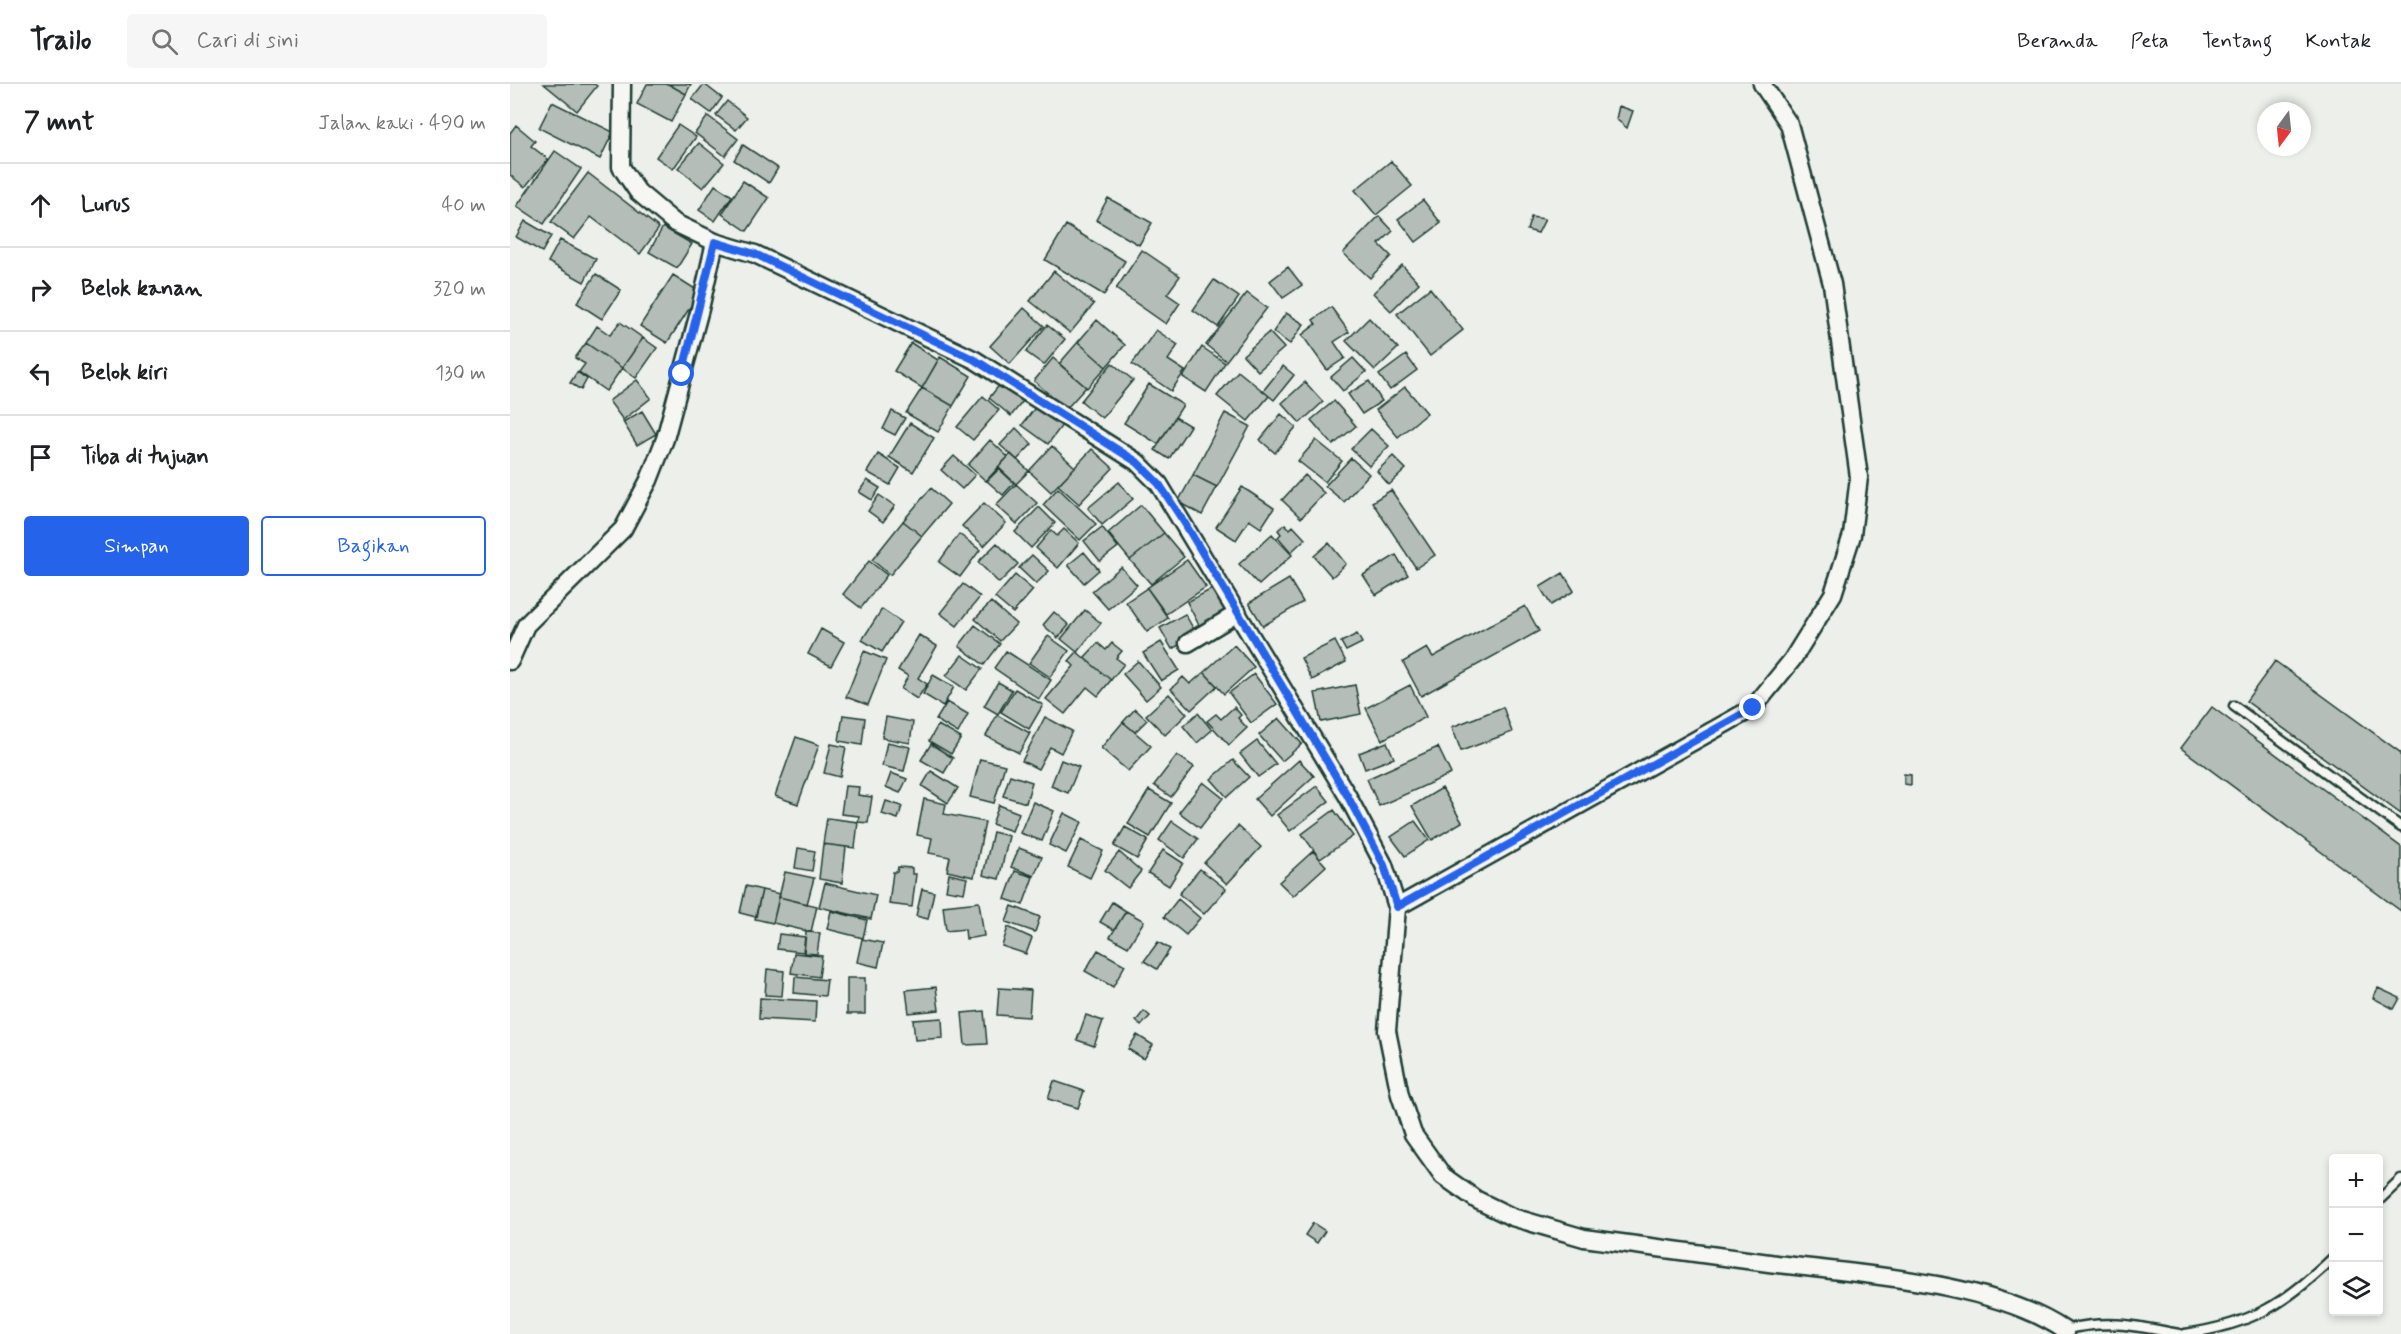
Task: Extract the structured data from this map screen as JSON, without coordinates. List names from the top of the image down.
{
  "north": "bottom",
  "page": {
    "header": "Trailo",
    "search": "Cari di sini",
    "nav": [
      "Beranda",
      "Peta",
      "Tentang",
      "Kontak"
    ],
    "heading": ["7 mnt", "Jalan kaki · 490 m"],
    "list": [
      ["Lurus", "40 m"],
      ["Belok kanan", "320 m"],
      ["Belok kiri", "130 m"],
      "Tiba di tujuan"
    ],
    "buttons": ["Simpan", "Bagikan"],
    "map_buttons": ["+", "−"]
  }
}
